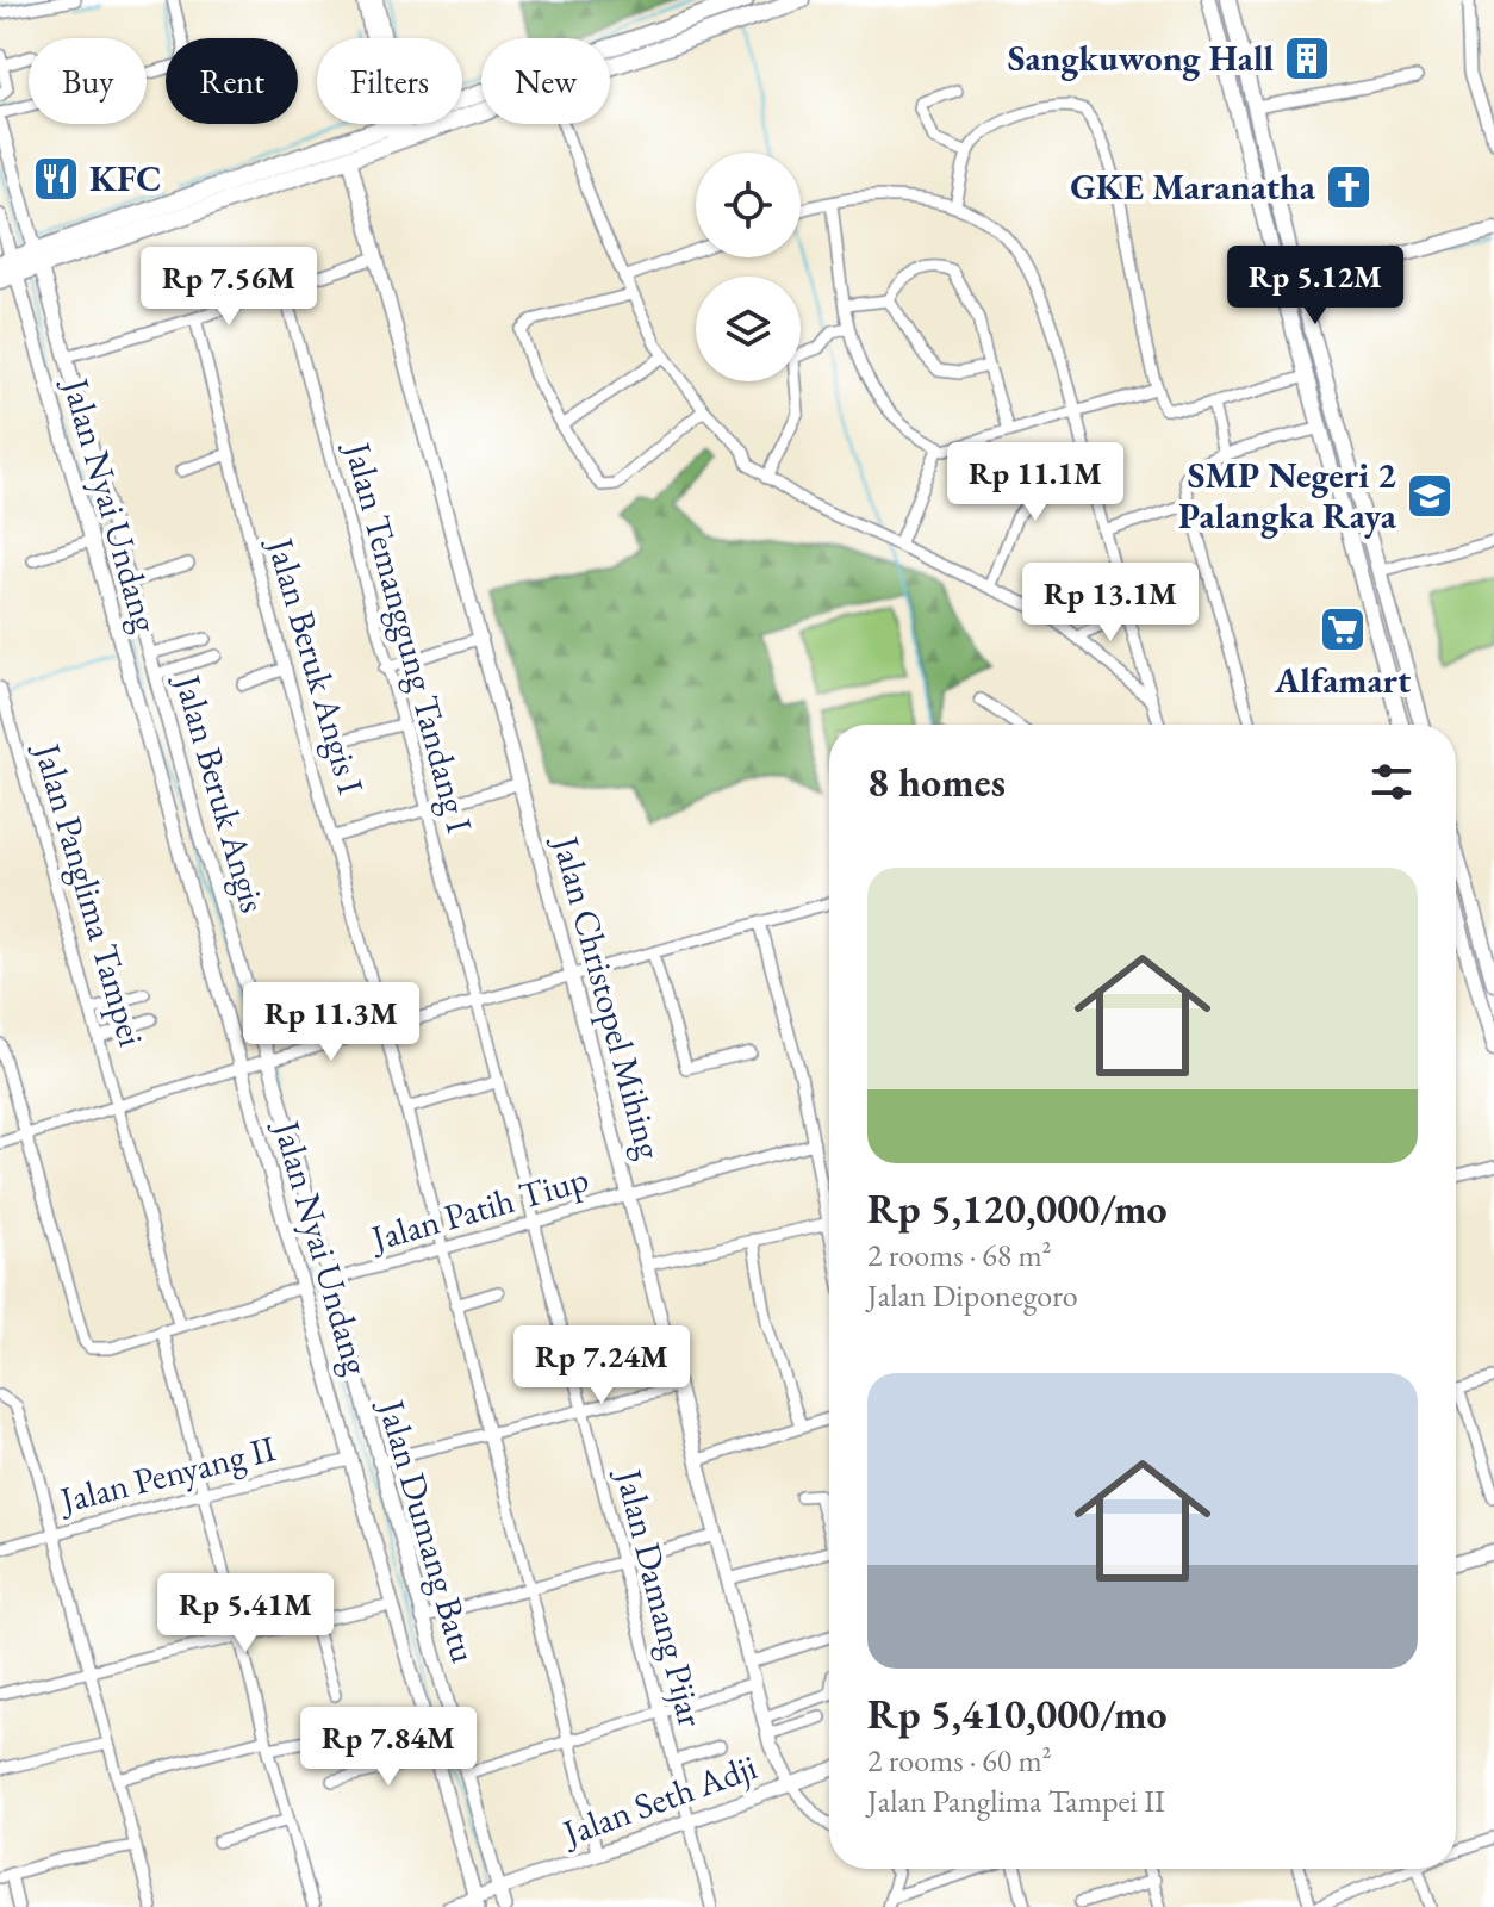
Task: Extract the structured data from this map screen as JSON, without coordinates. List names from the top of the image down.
{
  "streets": {
    "street": [
      "Jalan Nyai Undang",
      "Jalan Temanggung Tandang I",
      "Jalan Beruk Angis I",
      "Jalan Beruk Angis",
      "Jalan Panglima Tampei",
      "Jalan Christopel Mihing",
      "Jalan Patih Tiup",
      "Jalan Penyang II",
      "Jalan Dumang Batu",
      "Jalan Damang Pijar",
      "Jalan Seth Adji"
    ]
  },
  "crossings": [
    ["Jalan Nyai Undang", "Jalan Beruk Angis"],
    ["Jalan Nyai Undang", "Jalan Penyang II"],
    ["Jalan Nyai Undang", "Jalan Seth Adji"],
    ["Jalan Temanggung Tandang I", "Jalan Damang Pijar"],
    ["Jalan Beruk Angis I", "Jalan Patih Tiup"],
    ["Jalan Beruk Angis I", "Jalan Seth Adji"],
    ["Jalan Beruk Angis", "Jalan Dumang Batu"],
    ["Jalan Christopel Mihing", "Jalan Patih Tiup"],
    ["Jalan Christopel Mihing", "Jalan Seth Adji"],
    ["Jalan Patih Tiup", "Jalan Dumang Batu"],
    ["Jalan Patih Tiup", "Jalan Damang Pijar"],
    ["Jalan Dumang Batu", "Jalan Seth Adji"],
    ["Jalan Damang Pijar", "Jalan Seth Adji"]
  ],
  "places": {
    "building": ["Sangkuwong Hall"],
    "restaurant": ["KFC"],
    "church": ["GKE Maranatha"],
    "school or university": ["SMP Negeri 2 Palangka Raya"],
    "supermarket": ["Alfamart"]
  },
  "page": {
    "chip": [
      "Buy",
      "Rent",
      "Filters",
      "New"
    ],
    "price": [
      "Rp 5.12M",
      "Rp 7.56M",
      "Rp 11.1M",
      "Rp 13.1M",
      "Rp 11.3M",
      "Rp 7.24M",
      "Rp 5.41M",
      "Rp 7.84M"
    ],
    "heading": "8 homes",
    "list": [
      {
        "name": "Rp 5,120,000/mo",
        "note": "2 rooms · 68 m² · Jalan Diponegoro"
      },
      {
        "name": "Rp 5,410,000/mo",
        "note": "2 rooms · 60 m² · Jalan Panglima Tampei II"
      }
    ]
  }
}
